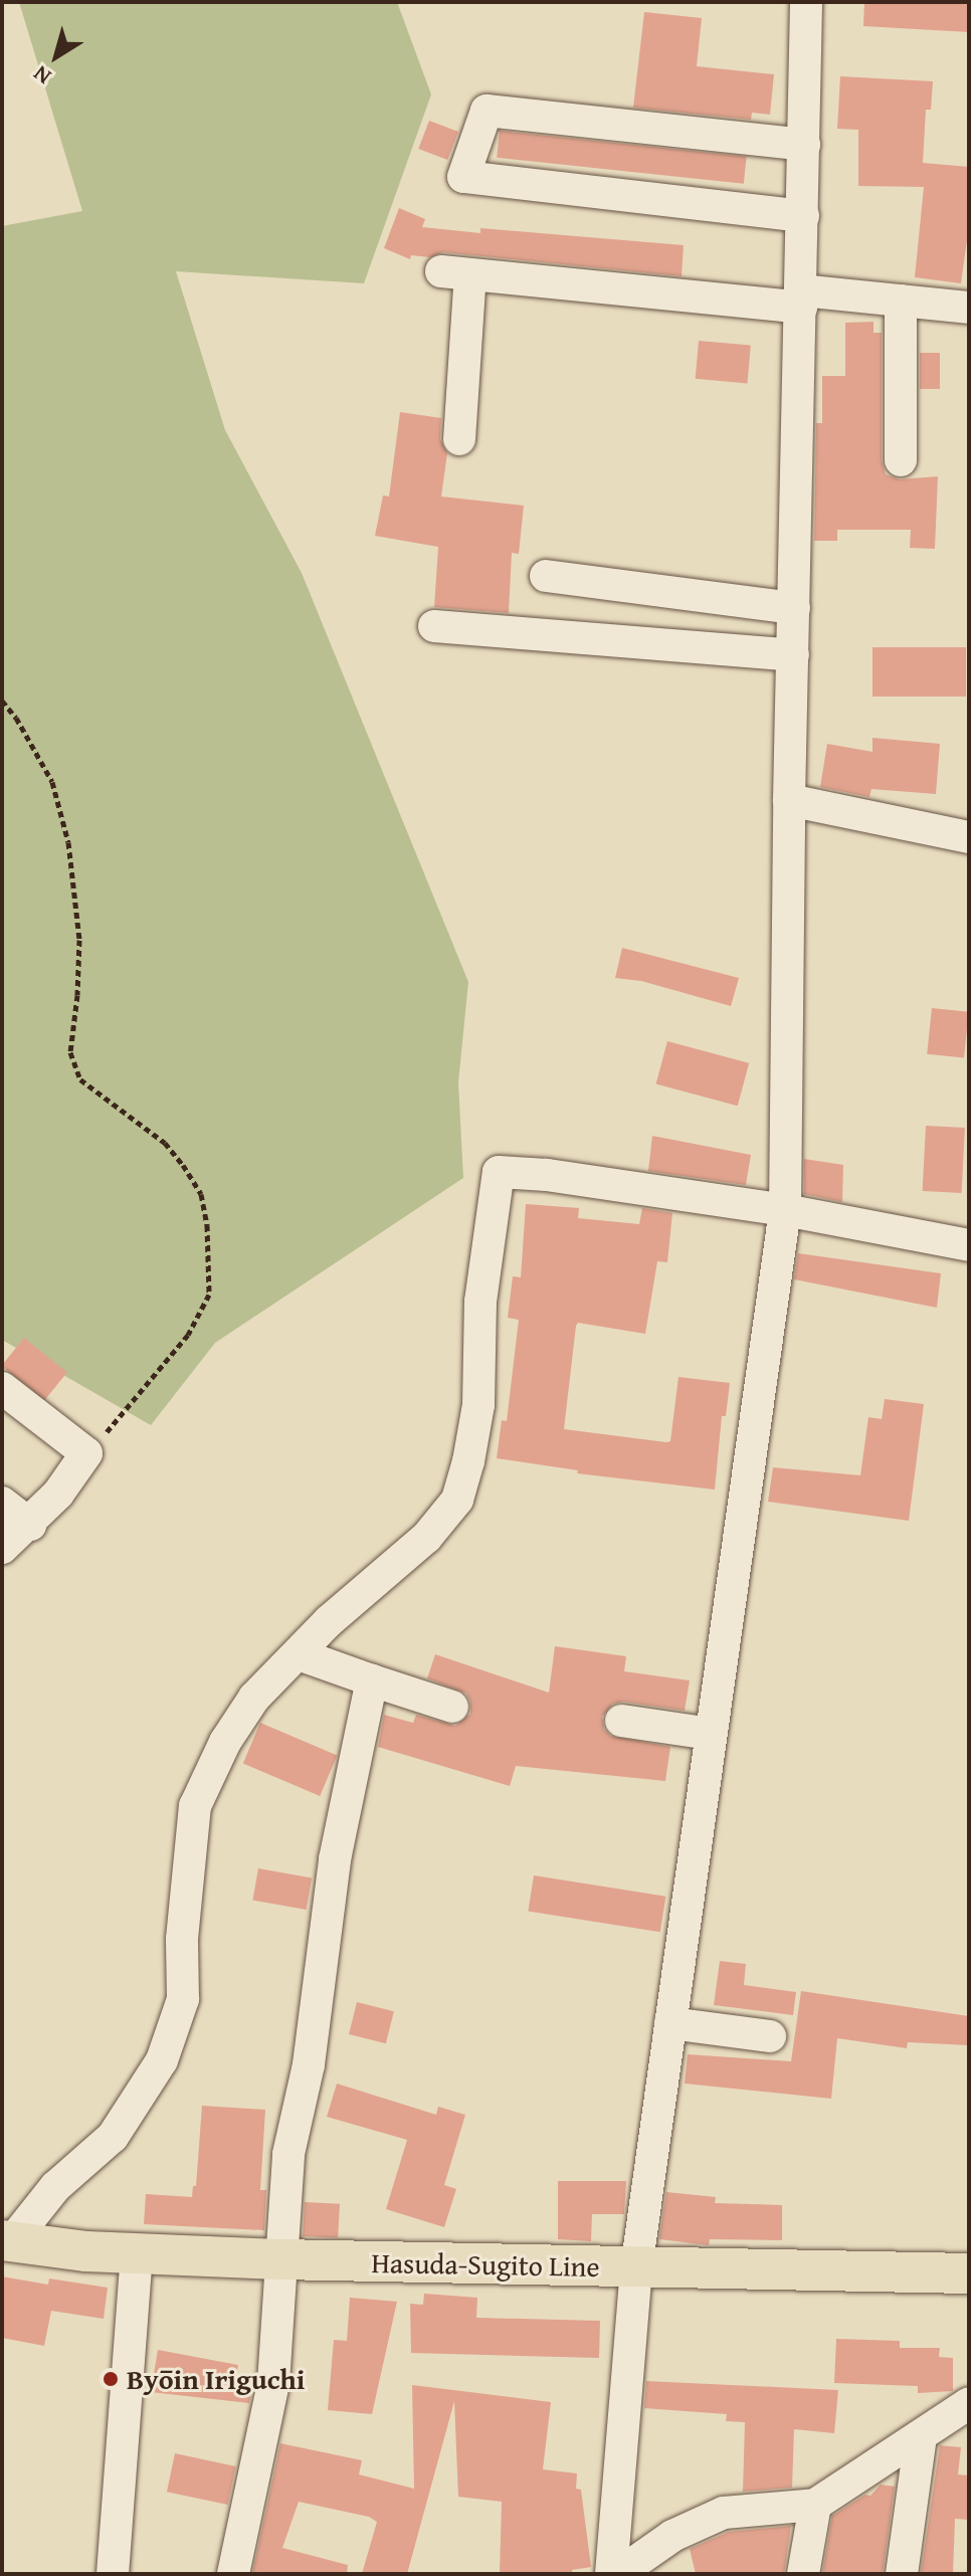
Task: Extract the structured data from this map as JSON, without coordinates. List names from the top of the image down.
{
  "streets": {
    "main road": ["Hasuda-Sugito Line"]
  },
  "places": ["Byōin Iriguchi"],
  "north": "bottom left"
}
